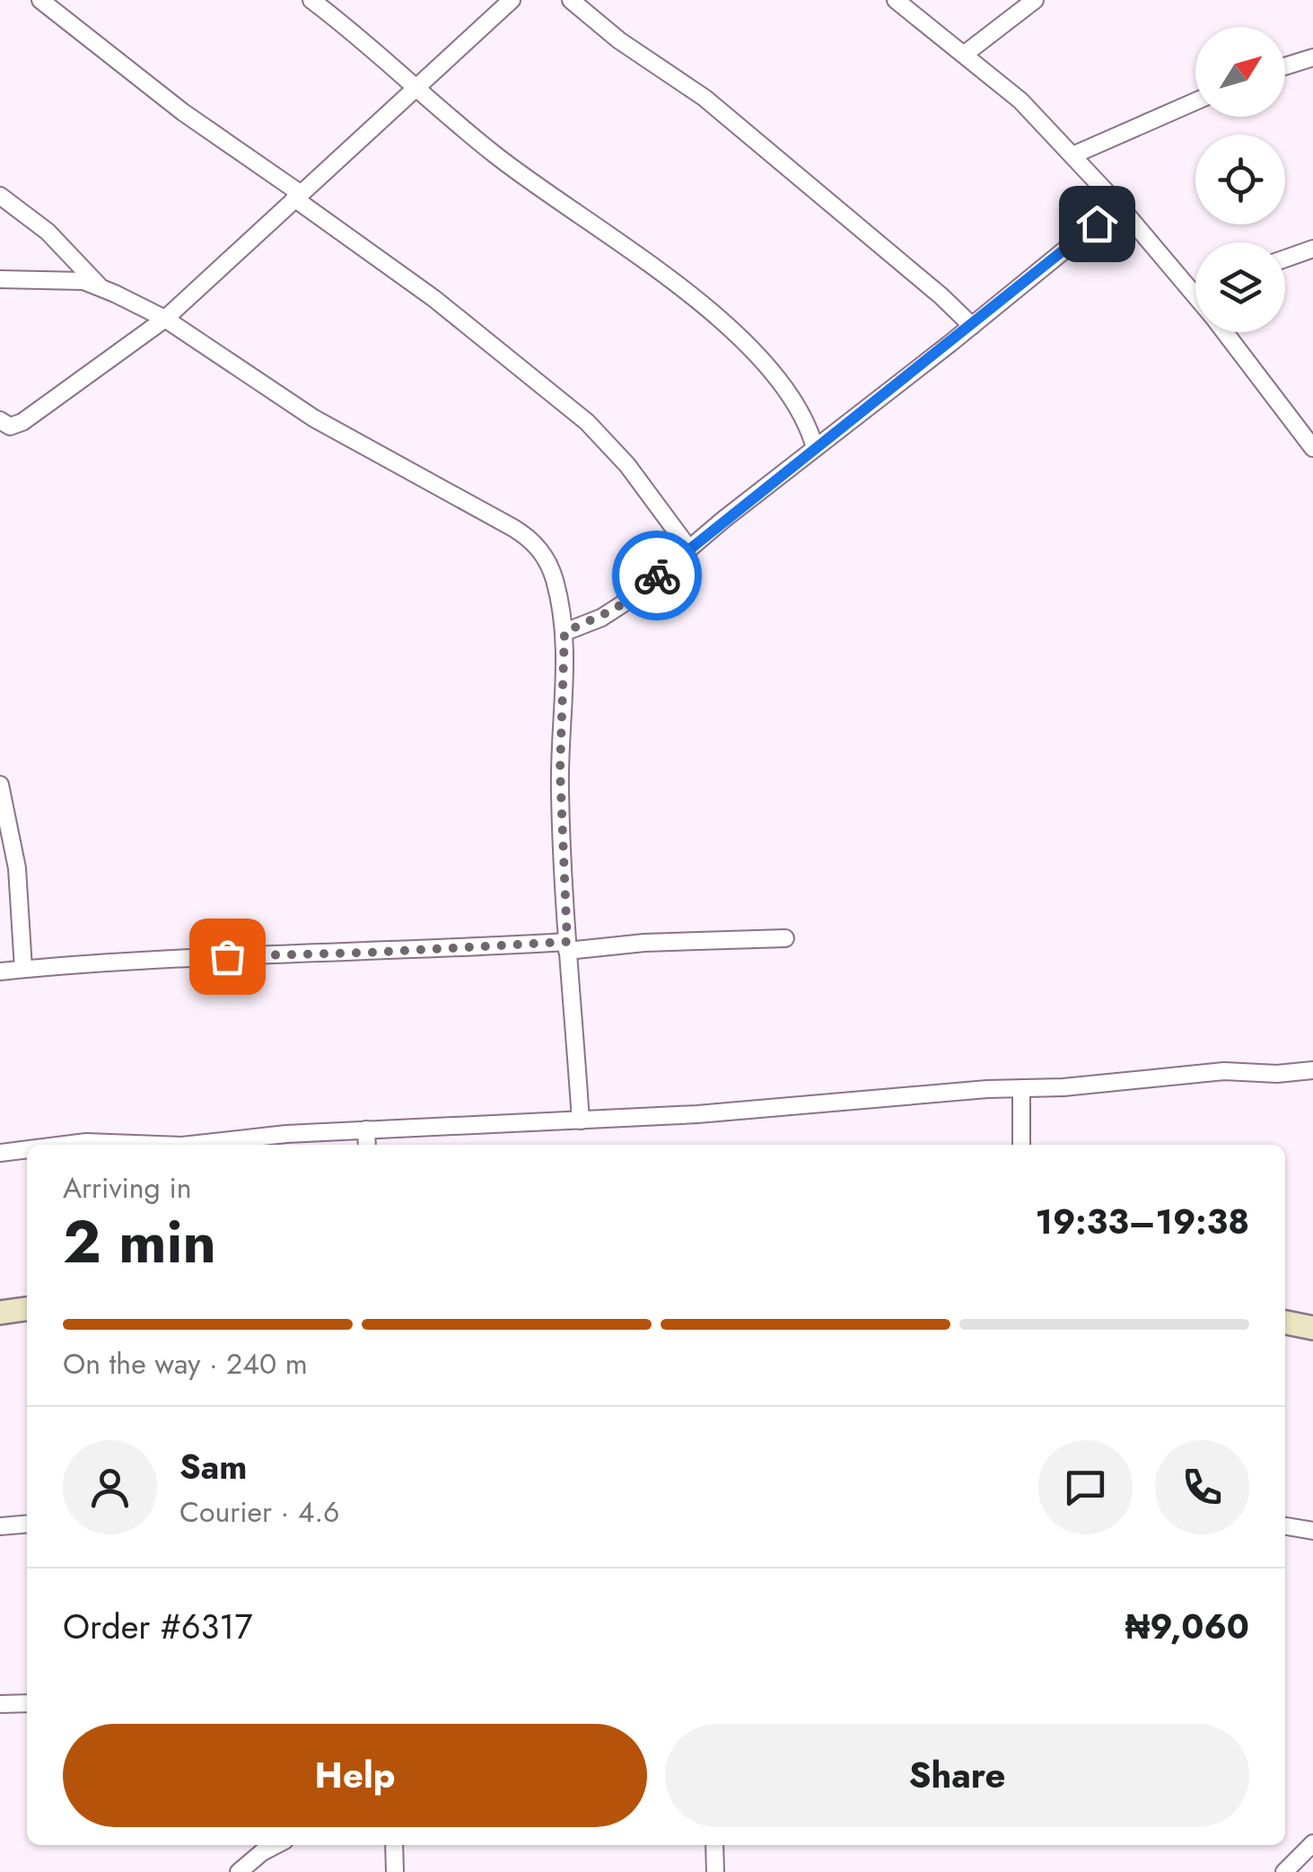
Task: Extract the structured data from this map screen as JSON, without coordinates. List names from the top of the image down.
{
  "north": "top right",
  "page": {
    "heading": ["2 min", "Arriving in", "19:33–19:38"],
    "panel": [
      "Sam",
      "Courier · 4.6",
      "Order #6317",
      "₦9,060"
    ],
    "bar": "On the way · 240 m",
    "buttons": ["Help", "Share"]
  }
}
